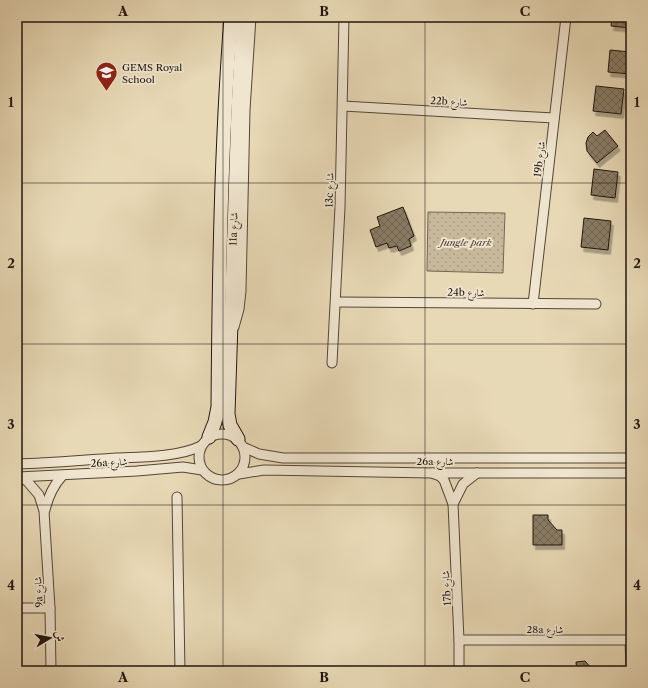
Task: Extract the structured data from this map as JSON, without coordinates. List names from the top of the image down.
{
  "streets": {
    "street": [
      "22b شارع",
      "19b شارع",
      "13c شارع",
      "11a شارع",
      "24b شارع",
      "26a شارع",
      "17b شارع",
      "9a شارع",
      "28a شارع"
    ]
  },
  "crossings": [
    ["22b شارع", "19b شارع"],
    ["22b شارع", "13c شارع"],
    ["19b شارع", "24b شارع"],
    ["13c شارع", "24b شارع"],
    ["11a شارع", "26a شارع"],
    ["26a شارع", "17b شارع"],
    ["26a شارع", "9a شارع"],
    ["17b شارع", "28a شارع"]
  ],
  "parks": ["Jungle park"],
  "places": {
    "school or university": ["GEMS Royal School"]
  },
  "north": "right",
  "grid": {
    "columns": ["A", "B", "C"],
    "rows": [
      "1",
      "2",
      "3",
      "4"
    ]
  }
}
